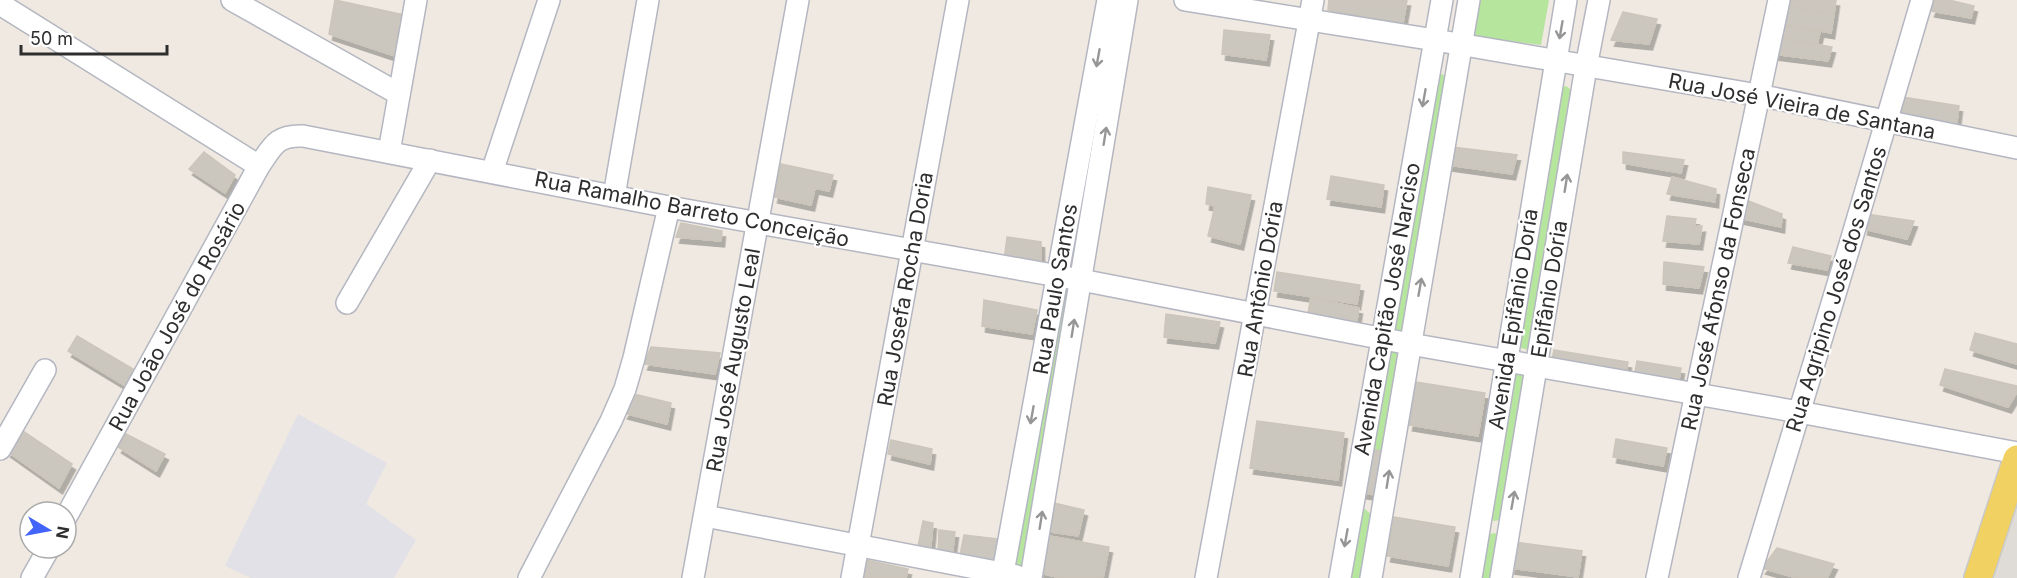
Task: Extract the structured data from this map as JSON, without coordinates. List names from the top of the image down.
{
  "streets": {
    "street": [
      "Rua José Vieira de Santana",
      "Rua Ramalho Barreto Conceição",
      "Rua Josefa Rocha Doria",
      "Rua Paulo Santos",
      "Rua Antônio Dória",
      "Epifânio Dória",
      "Rua José Afonso da Fonseca",
      "Rua Agripino José dos Santos",
      "Avenida Capitão José Narciso",
      "Rua João José do Rosário",
      "Avenida Epifânio Doria",
      "Rua José Augusto Leal"
    ]
  },
  "crossings": [
    ["Rua José Vieira de Santana", "Rua Antônio Dória"],
    ["Rua José Vieira de Santana", "Epifânio Dória"],
    ["Rua José Vieira de Santana", "Rua José Afonso da Fonseca"],
    ["Rua José Vieira de Santana", "Rua Agripino José dos Santos"],
    ["Rua José Vieira de Santana", "Avenida Capitão José Narciso"],
    ["Rua José Vieira de Santana", "Avenida Epifânio Doria"],
    ["Rua Ramalho Barreto Conceição", "Rua Josefa Rocha Doria"],
    ["Rua Ramalho Barreto Conceição", "Rua Paulo Santos"],
    ["Rua Ramalho Barreto Conceição", "Rua Antônio Dória"],
    ["Rua Ramalho Barreto Conceição", "Epifânio Dória"],
    ["Rua Ramalho Barreto Conceição", "Rua José Afonso da Fonseca"],
    ["Rua Ramalho Barreto Conceição", "Rua Agripino José dos Santos"],
    ["Rua Ramalho Barreto Conceição", "Avenida Capitão José Narciso"],
    ["Rua Ramalho Barreto Conceição", "Rua João José do Rosário"],
    ["Rua Ramalho Barreto Conceição", "Avenida Epifânio Doria"],
    ["Rua Ramalho Barreto Conceição", "Rua José Augusto Leal"]
  ],
  "one_way": ["Epifânio Dória"],
  "scale_bar": "50 m",
  "north": "right"
}
